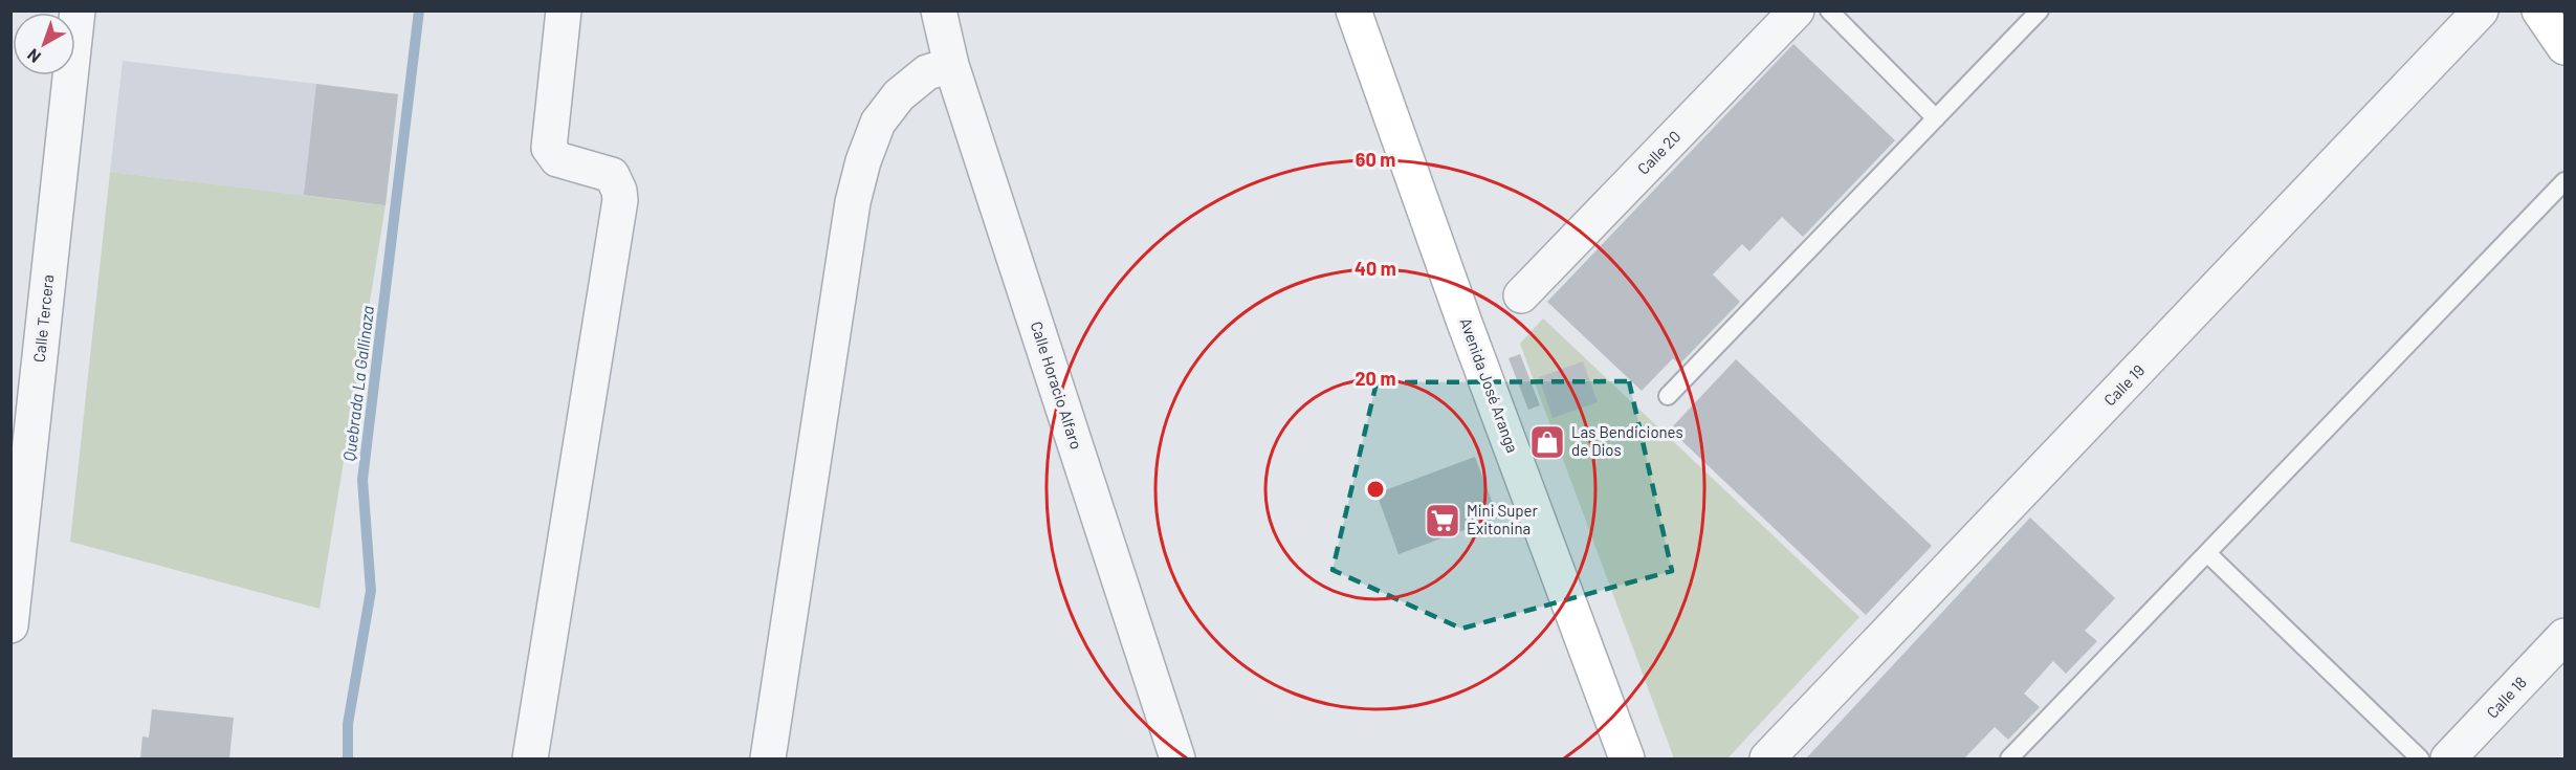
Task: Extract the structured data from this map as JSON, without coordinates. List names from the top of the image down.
{
  "streets": {
    "street": [
      "Calle 20",
      "Calle Tercera",
      "Calle Horacio Alfaro",
      "Avenida José Aranga",
      "Calle 19",
      "Calle 18"
    ]
  },
  "water": ["Quebrada La Gallinaza"],
  "places": {
    "shop": ["Las Bendiciones de Dios"],
    "supermarket": ["Mini Super Exitonina"]
  },
  "north": "bottom left",
  "rings": ["60 m", "40 m", "20 m"]
}
